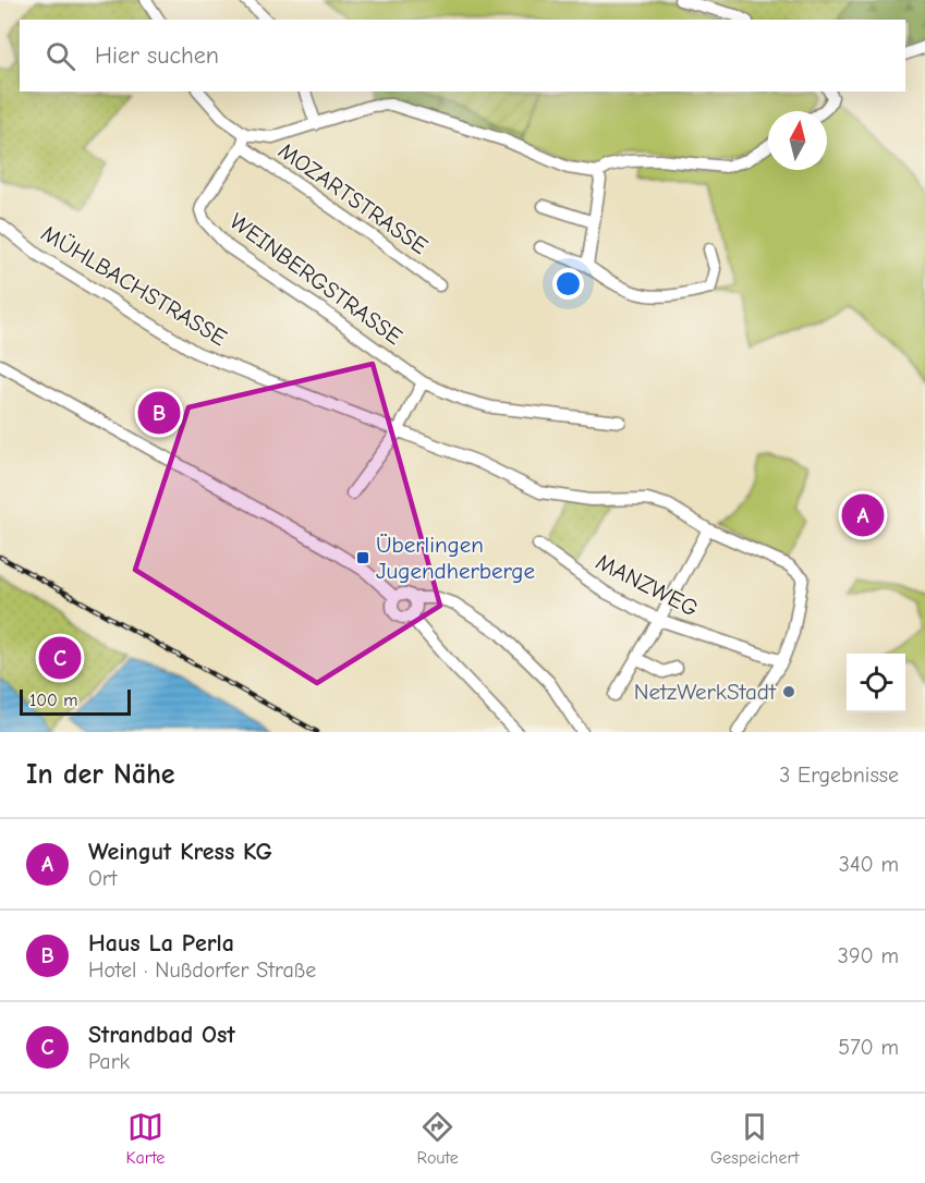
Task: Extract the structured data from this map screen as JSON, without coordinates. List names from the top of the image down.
{
  "streets": {
    "street": [
      "MOZARTSTRASSE",
      "WEINBERGSTRASSE",
      "MÜHLBACHSTRASSE",
      "MANZWEG"
    ]
  },
  "crossings": [
    ["MOZARTSTRASSE", "WEINBERGSTRASSE"],
    ["MÜHLBACHSTRASSE", "MANZWEG"]
  ],
  "places": {
    "transit": ["Überlingen Jugendherberge"],
    "other": ["NetzWerkStadt"]
  },
  "scale_bar": "100 m",
  "north": "top",
  "page": {
    "search": "Hier suchen",
    "pins": ["B", "A", "C"],
    "scale": "100 m",
    "heading": ["In der Nähe", "3 Ergebnisse"],
    "list": [
      {
        "mark": "A",
        "name": "Weingut Kress KG",
        "note": "Ort",
        "value": "340 m"
      },
      {
        "mark": "B",
        "name": "Haus La Perla",
        "note": "Hotel · Nußdorfer Straße",
        "value": "390 m"
      },
      {
        "mark": "C",
        "name": "Strandbad Ost",
        "note": "Park",
        "value": "570 m"
      }
    ],
    "nav": ["Karte", "Route", "Gespeichert"]
  }
}
